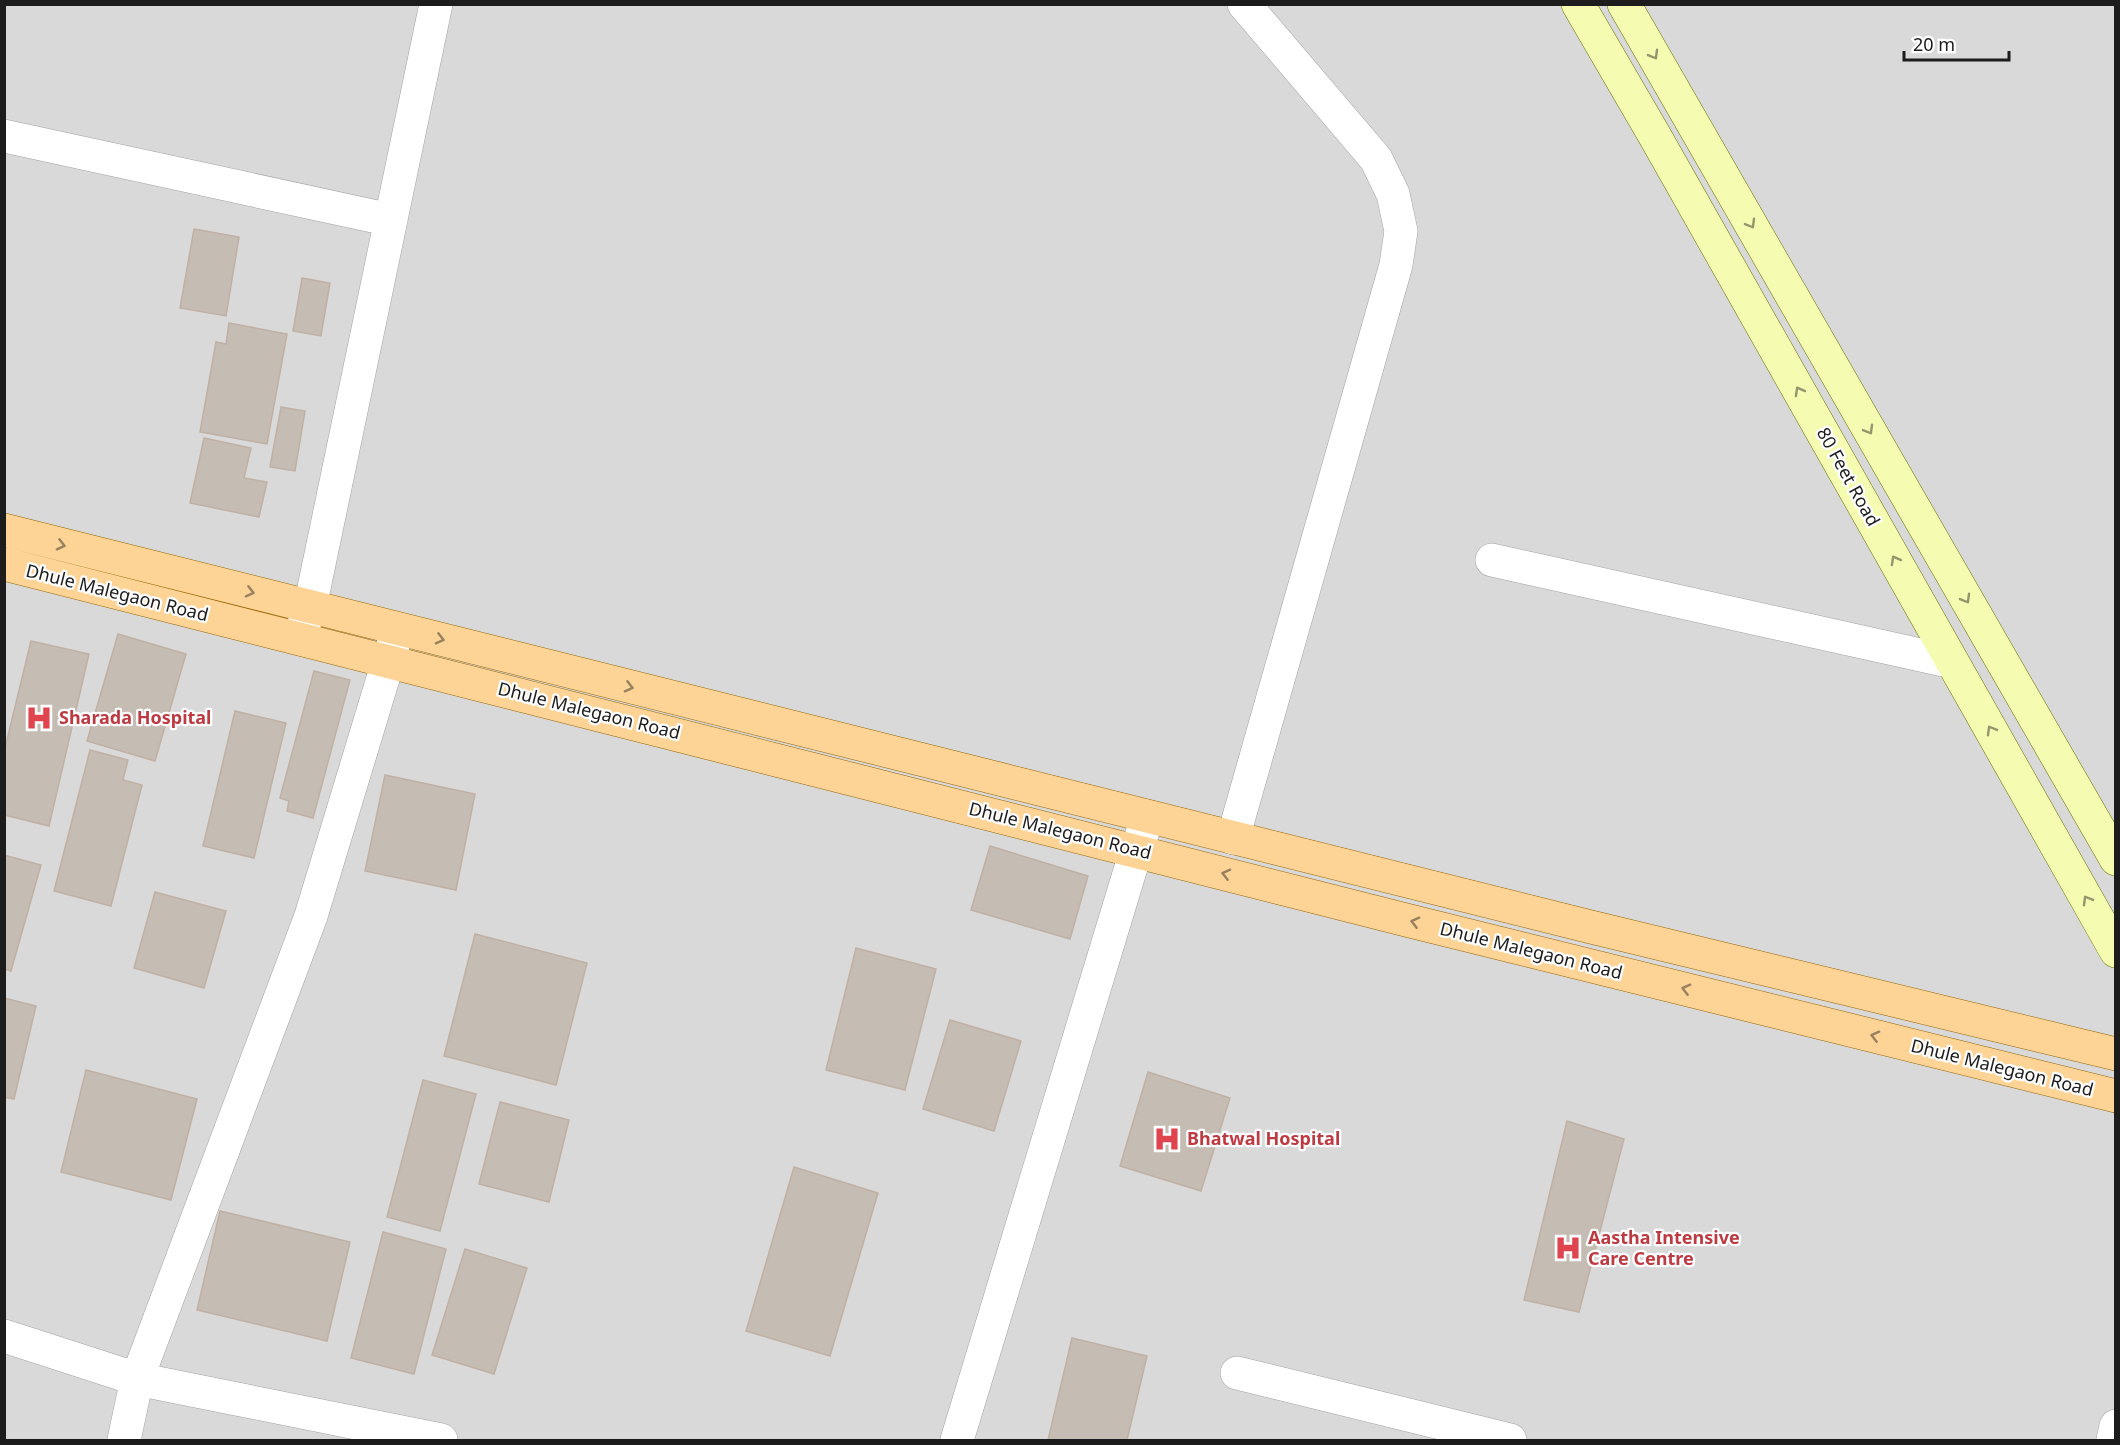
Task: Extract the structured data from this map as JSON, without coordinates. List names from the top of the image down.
{
  "streets": {
    "main road": ["80 Feet Road", "Dhule Malegaon Road"]
  },
  "places": {
    "hospital": ["Sharada Hospital", "Bhatwal Hospital", "Aastha Intensive Care Centre"]
  },
  "scale_bar": "20 m"
}
